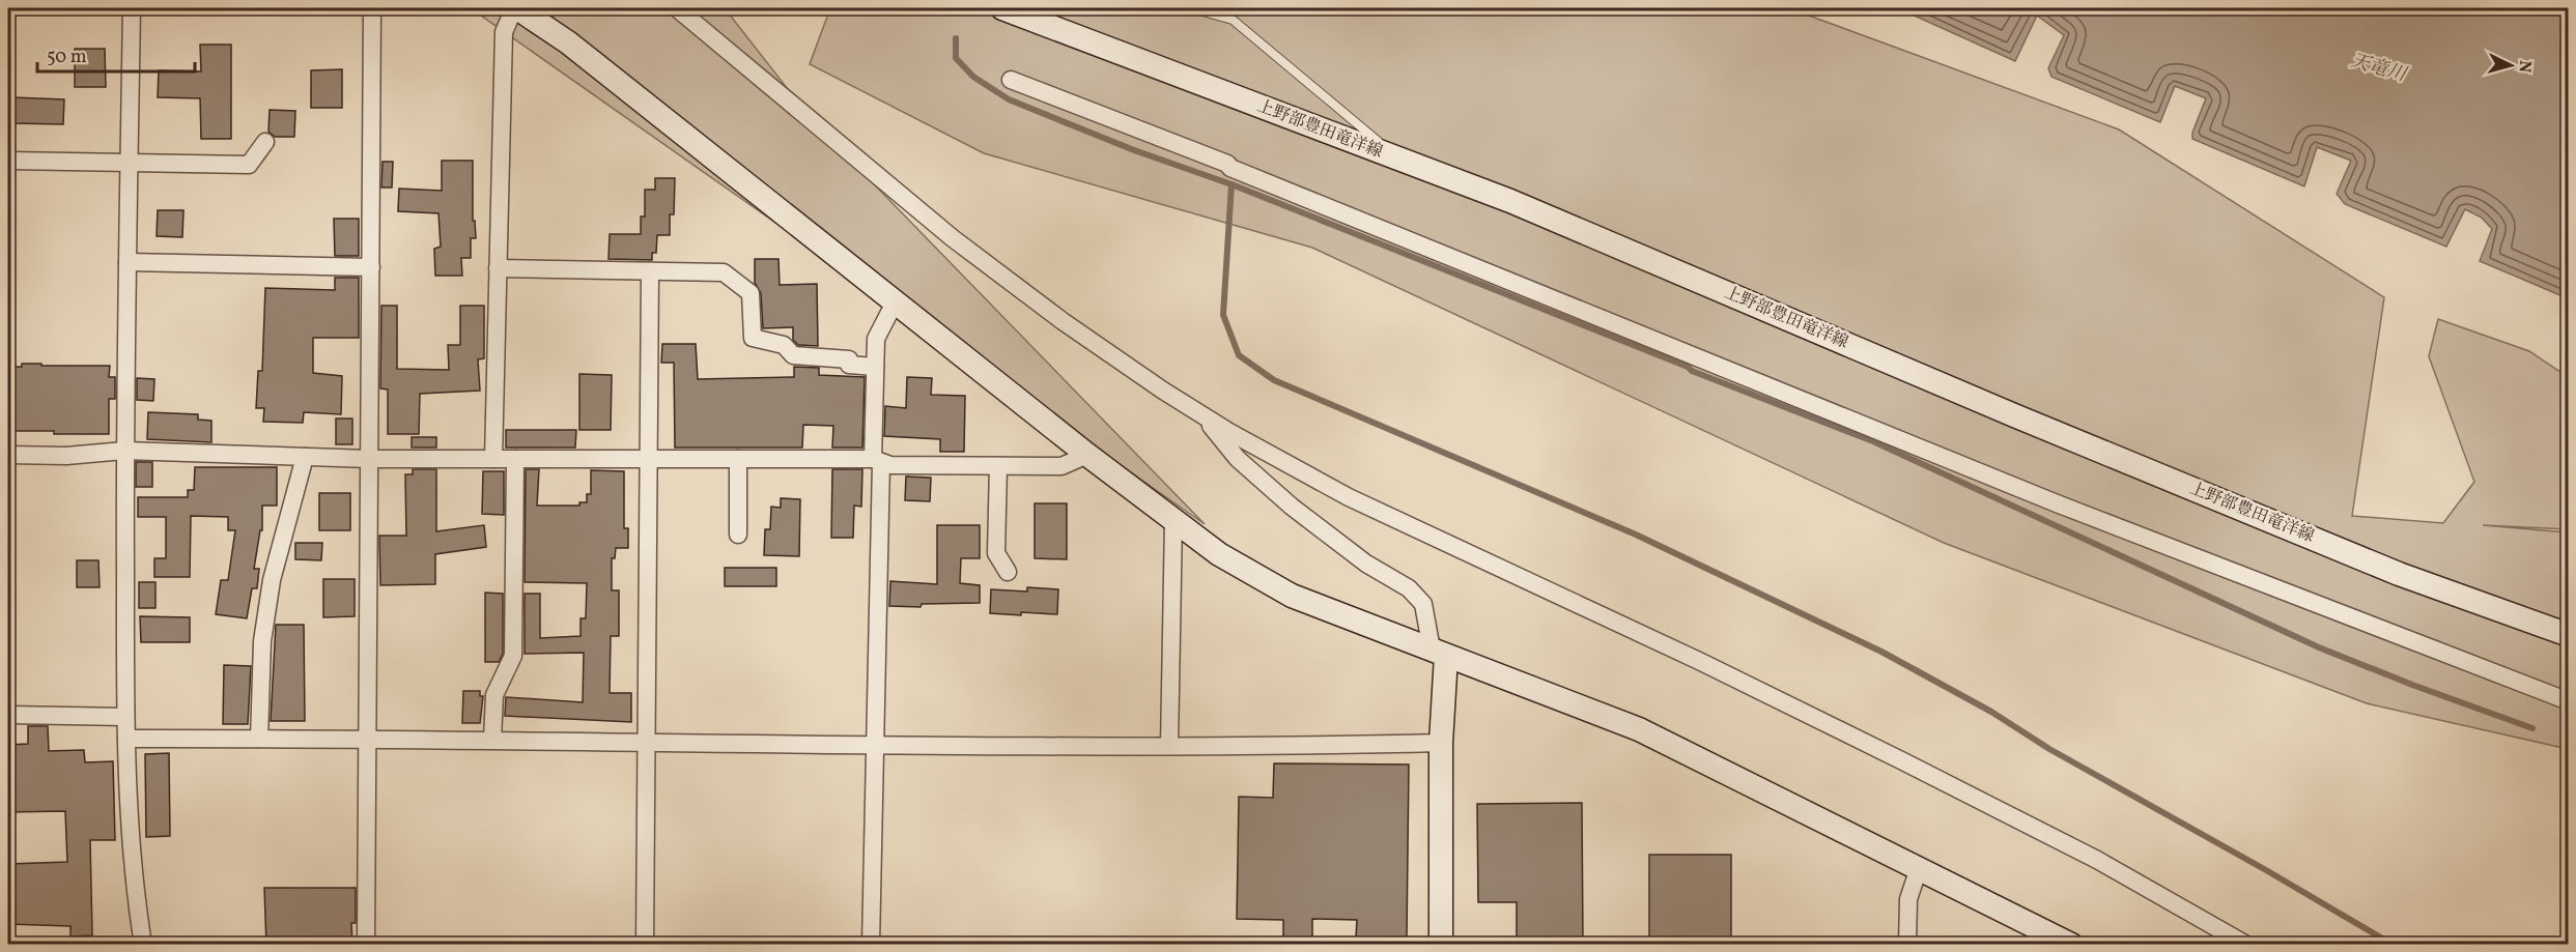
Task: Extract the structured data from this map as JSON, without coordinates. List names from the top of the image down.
{
  "streets": {
    "street": ["上野部豊田竜洋線"]
  },
  "water": ["天竜川"],
  "scale_bar": "50 m",
  "north": "right"
}
